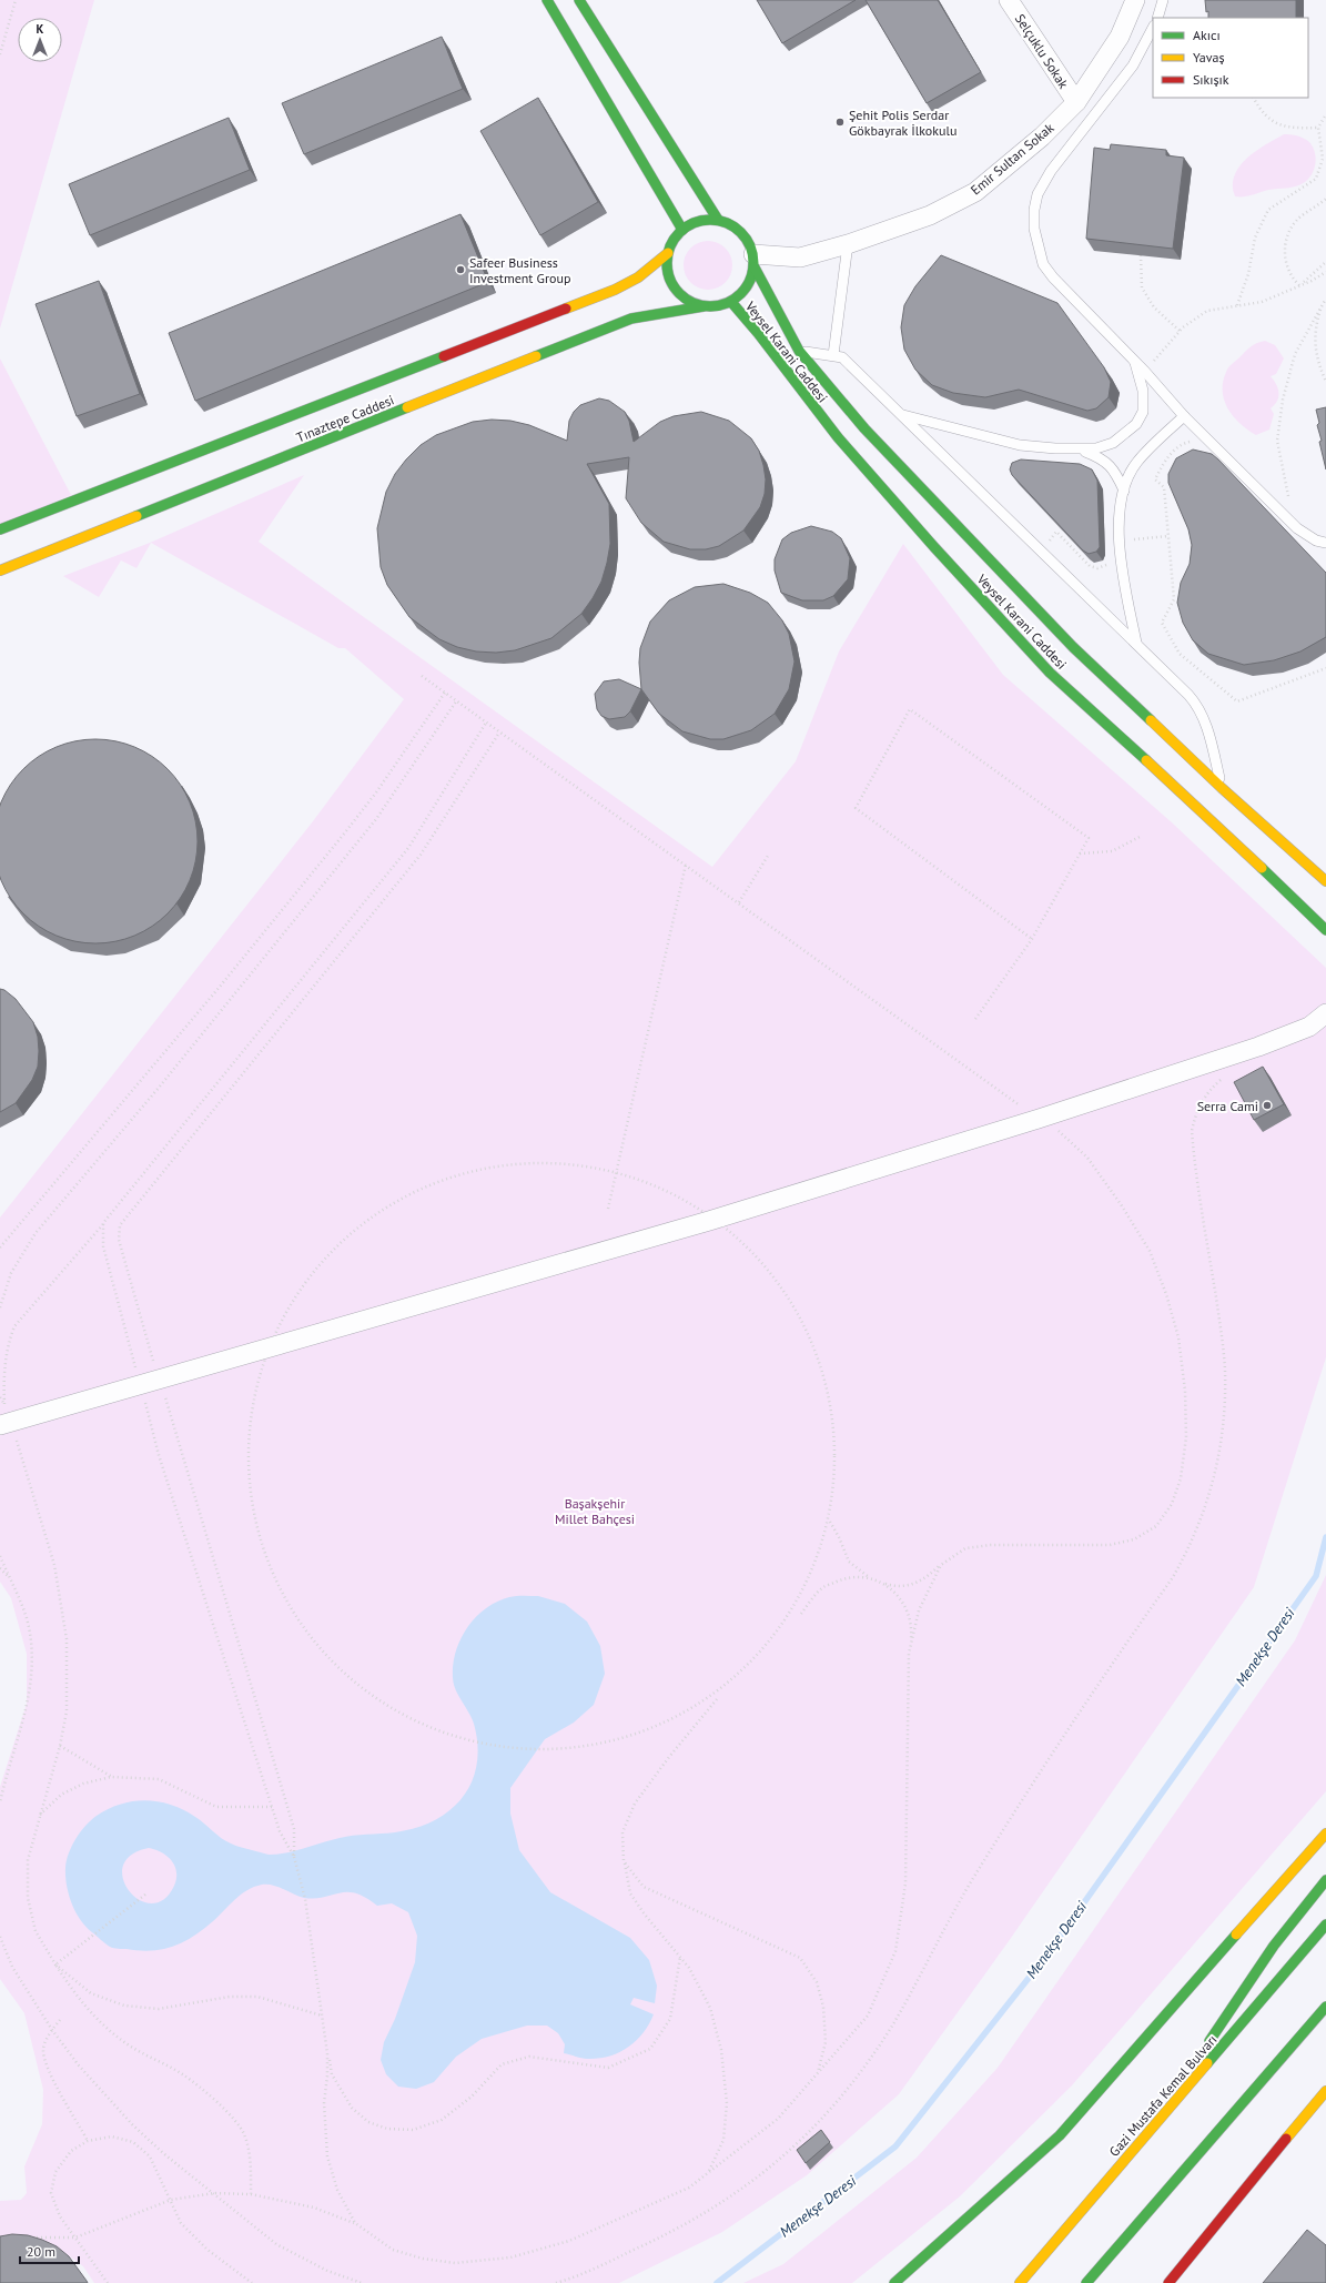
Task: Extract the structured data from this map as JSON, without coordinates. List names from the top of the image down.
{
  "streets": {
    "main road": ["Veysel Karani Caddesi", "Tınaztepe Caddesi", "Gazi Mustafa Kemal Bulvarı"],
    "street": ["Selçuklu Sokak", "Emir Sultan Sokak"]
  },
  "crossings": [
    ["Selçuklu Sokak", "Emir Sultan Sokak"],
    ["Emir Sultan Sokak", "Veysel Karani Caddesi"],
    ["Emir Sultan Sokak", "Tınaztepe Caddesi"],
    ["Veysel Karani Caddesi", "Tınaztepe Caddesi"]
  ],
  "water": ["Menekşe Deresi"],
  "parks": ["Başakşehir Millet Bahçesi"],
  "places": ["Şehit Polis Serdar Gökbayrak İlkokulu", "Safeer Business Investment Group", "Serra Cami"],
  "legend": ["Akıcı", "Yavaş", "Sıkışık"],
  "scale_bar": "20 m",
  "north": "top"
}
